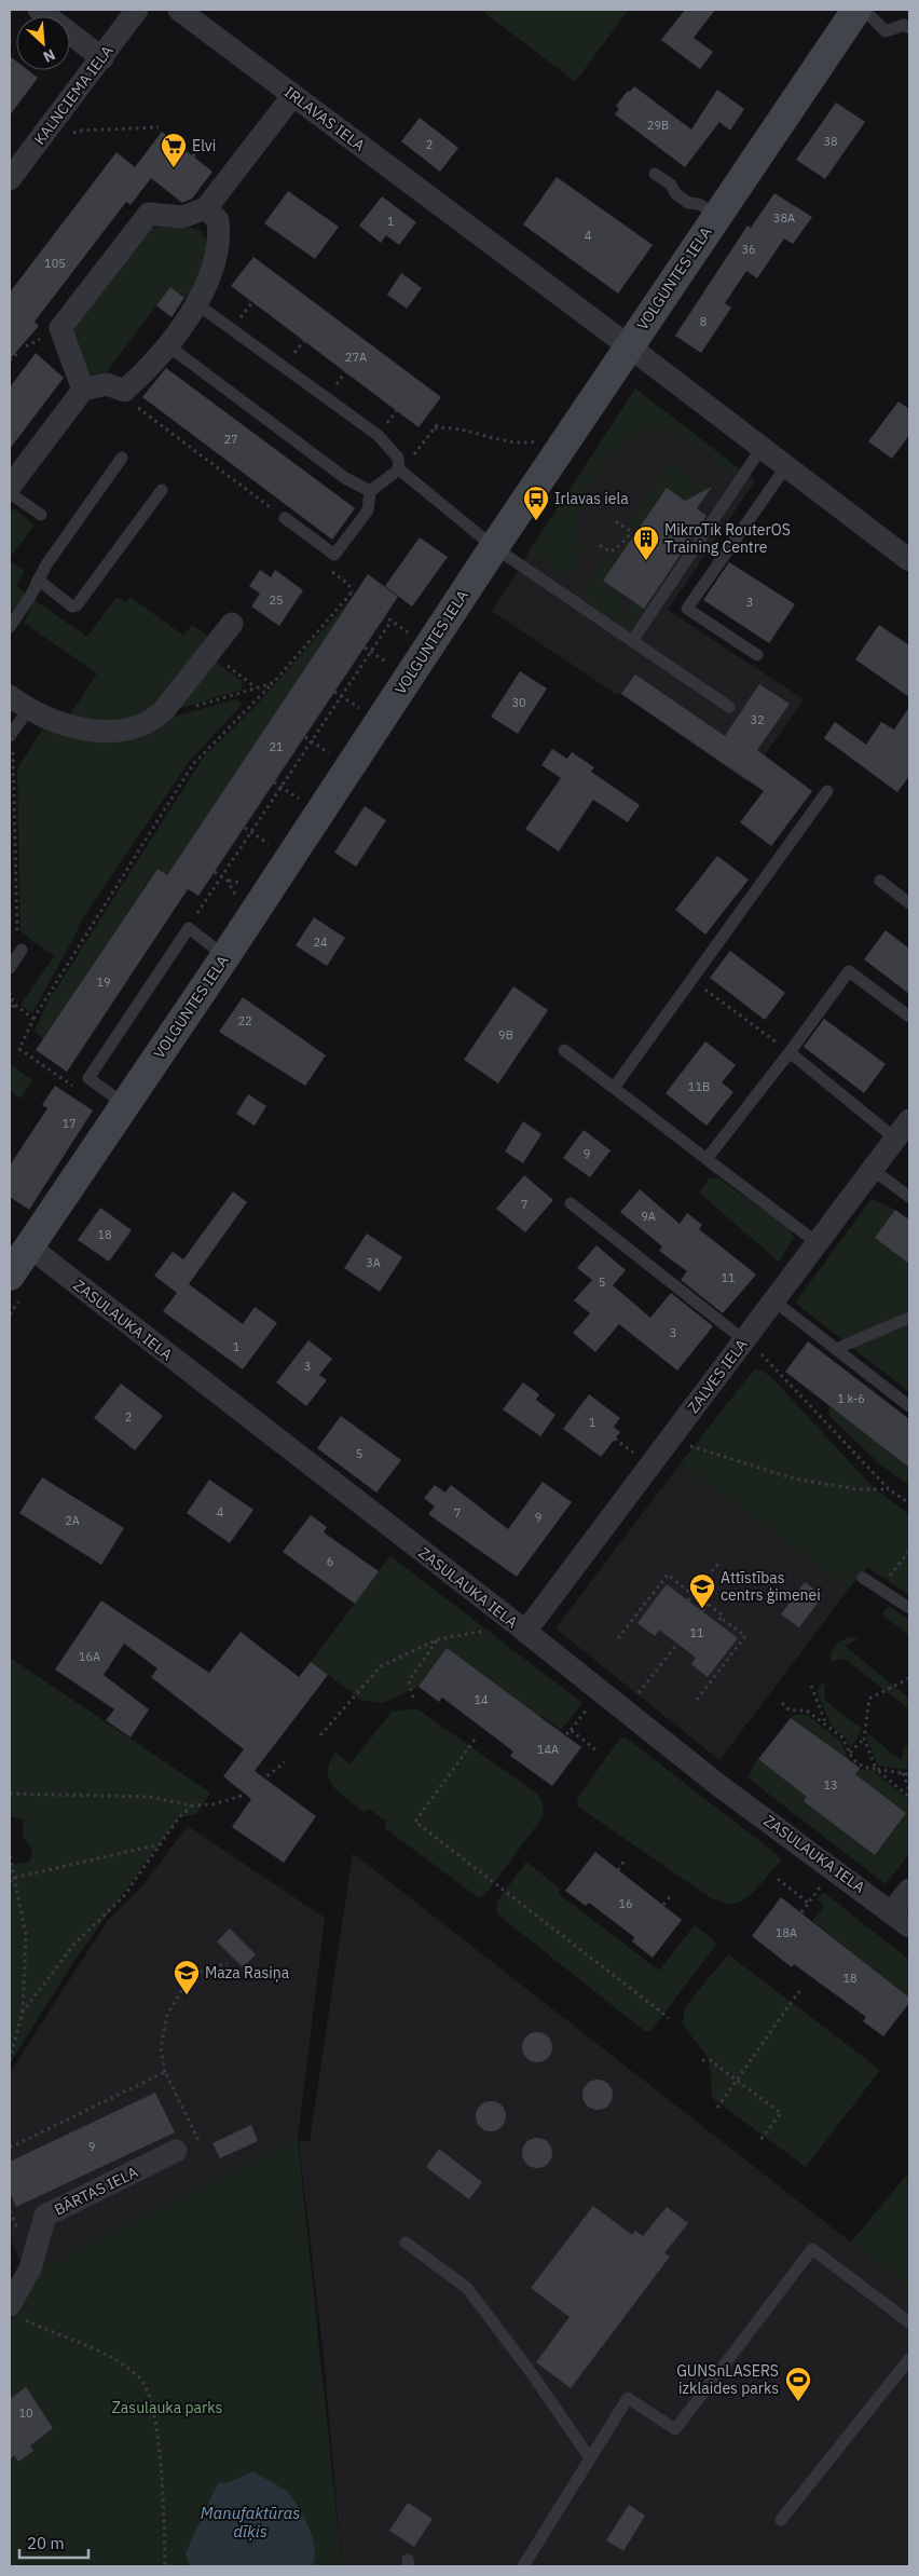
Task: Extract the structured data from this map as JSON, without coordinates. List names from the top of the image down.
{
  "streets": {
    "street": [
      "KALNCIEMA IELA",
      "IRLAVAS IELA",
      "VOLGUNTES IELA",
      "ZASULAUKA IELA",
      "ZALVES IELA",
      "BĀRTAS IELA"
    ]
  },
  "crossings": [
    ["IRLAVAS IELA", "VOLGUNTES IELA"],
    ["VOLGUNTES IELA", "ZASULAUKA IELA"],
    ["ZASULAUKA IELA", "ZALVES IELA"]
  ],
  "water": ["Manufaktūras dīķis"],
  "parks": ["Zasulauka parks"],
  "places": {
    "supermarket": ["Elvi"],
    "bus stop": ["Irlavas iela"],
    "building": ["MikroTik RouterOS Training Centre"],
    "school or university": ["Attīstības centrs ģimenei", "Maza Rasiņa"],
    "sports": ["GUNSnLASERS izklaides parks"]
  },
  "house_numbers": [
    "29B",
    "38",
    "2",
    "38A",
    "1",
    "4",
    "36",
    "105",
    "8",
    "27A",
    "27",
    "25",
    "3",
    "30",
    "32",
    "21",
    "24",
    "19",
    "22",
    "9B",
    "11B",
    "17",
    "9",
    "7",
    "9A",
    "18",
    "3A",
    "11",
    "5",
    "3",
    "1",
    "3",
    "1 k-6",
    "2",
    "1",
    "5",
    "4",
    "7",
    "9",
    "2A",
    "6",
    "11",
    "16A",
    "14",
    "14A",
    "13",
    "16",
    "18A",
    "18",
    "9",
    "10"
  ],
  "scale_bar": "20 m",
  "north": "bottom right"
}
